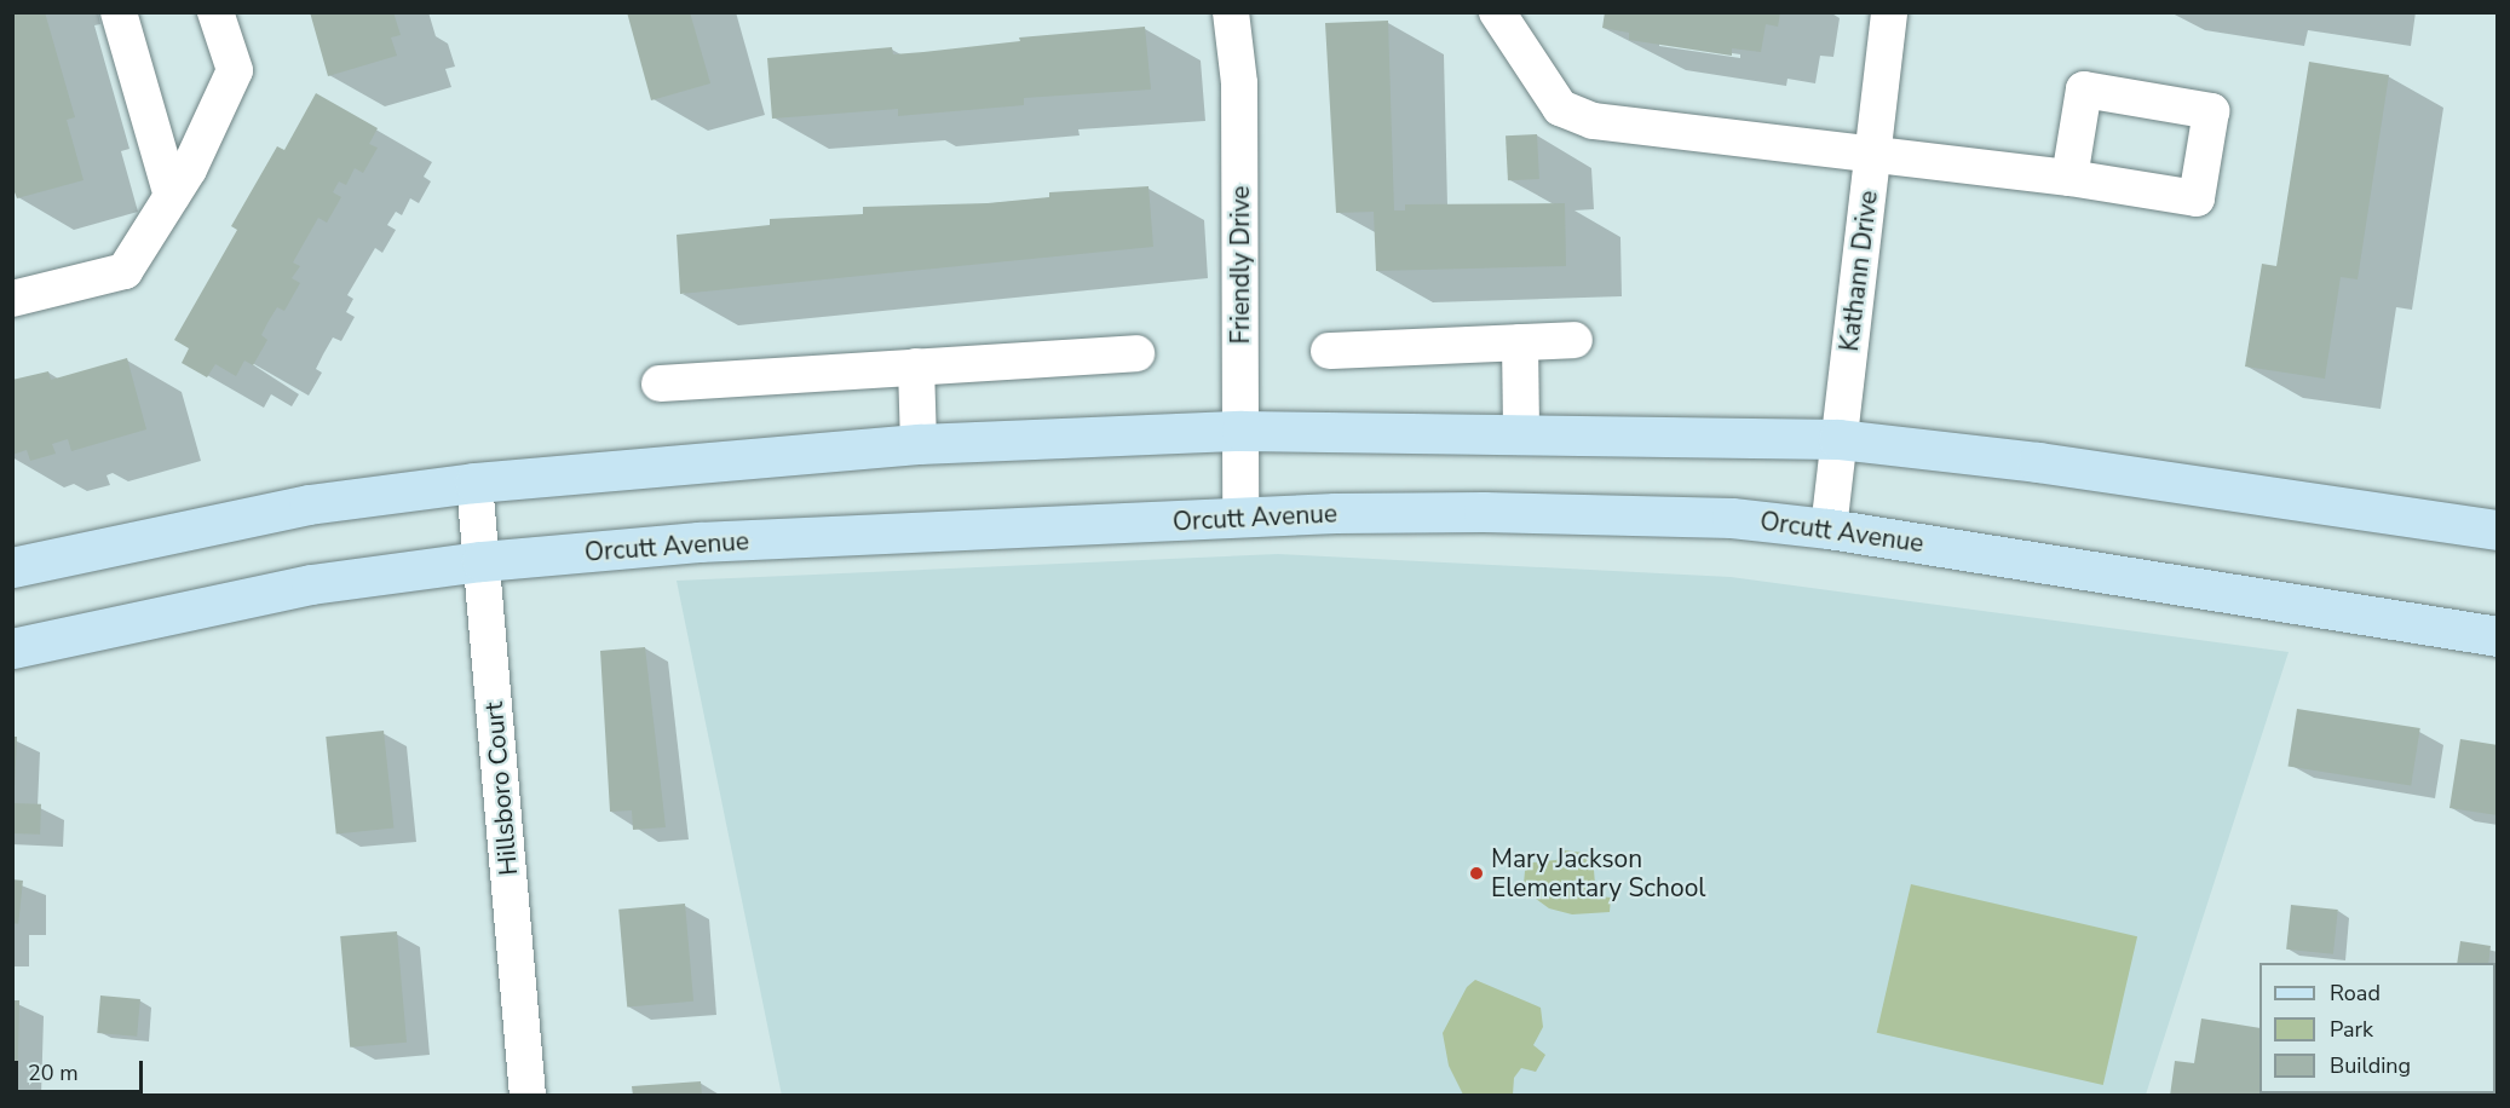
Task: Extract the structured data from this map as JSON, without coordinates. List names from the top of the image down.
{
  "streets": {
    "main road": ["Orcutt Avenue"],
    "street": ["Friendly Drive", "Kathann Drive", "Hillsboro Court"]
  },
  "crossings": [
    ["Friendly Drive", "Orcutt Avenue"],
    ["Kathann Drive", "Orcutt Avenue"],
    ["Orcutt Avenue", "Hillsboro Court"]
  ],
  "places": ["Mary Jackson Elementary School"],
  "legend": ["Road", "Park", "Building"],
  "scale_bar": "20 m"
}
